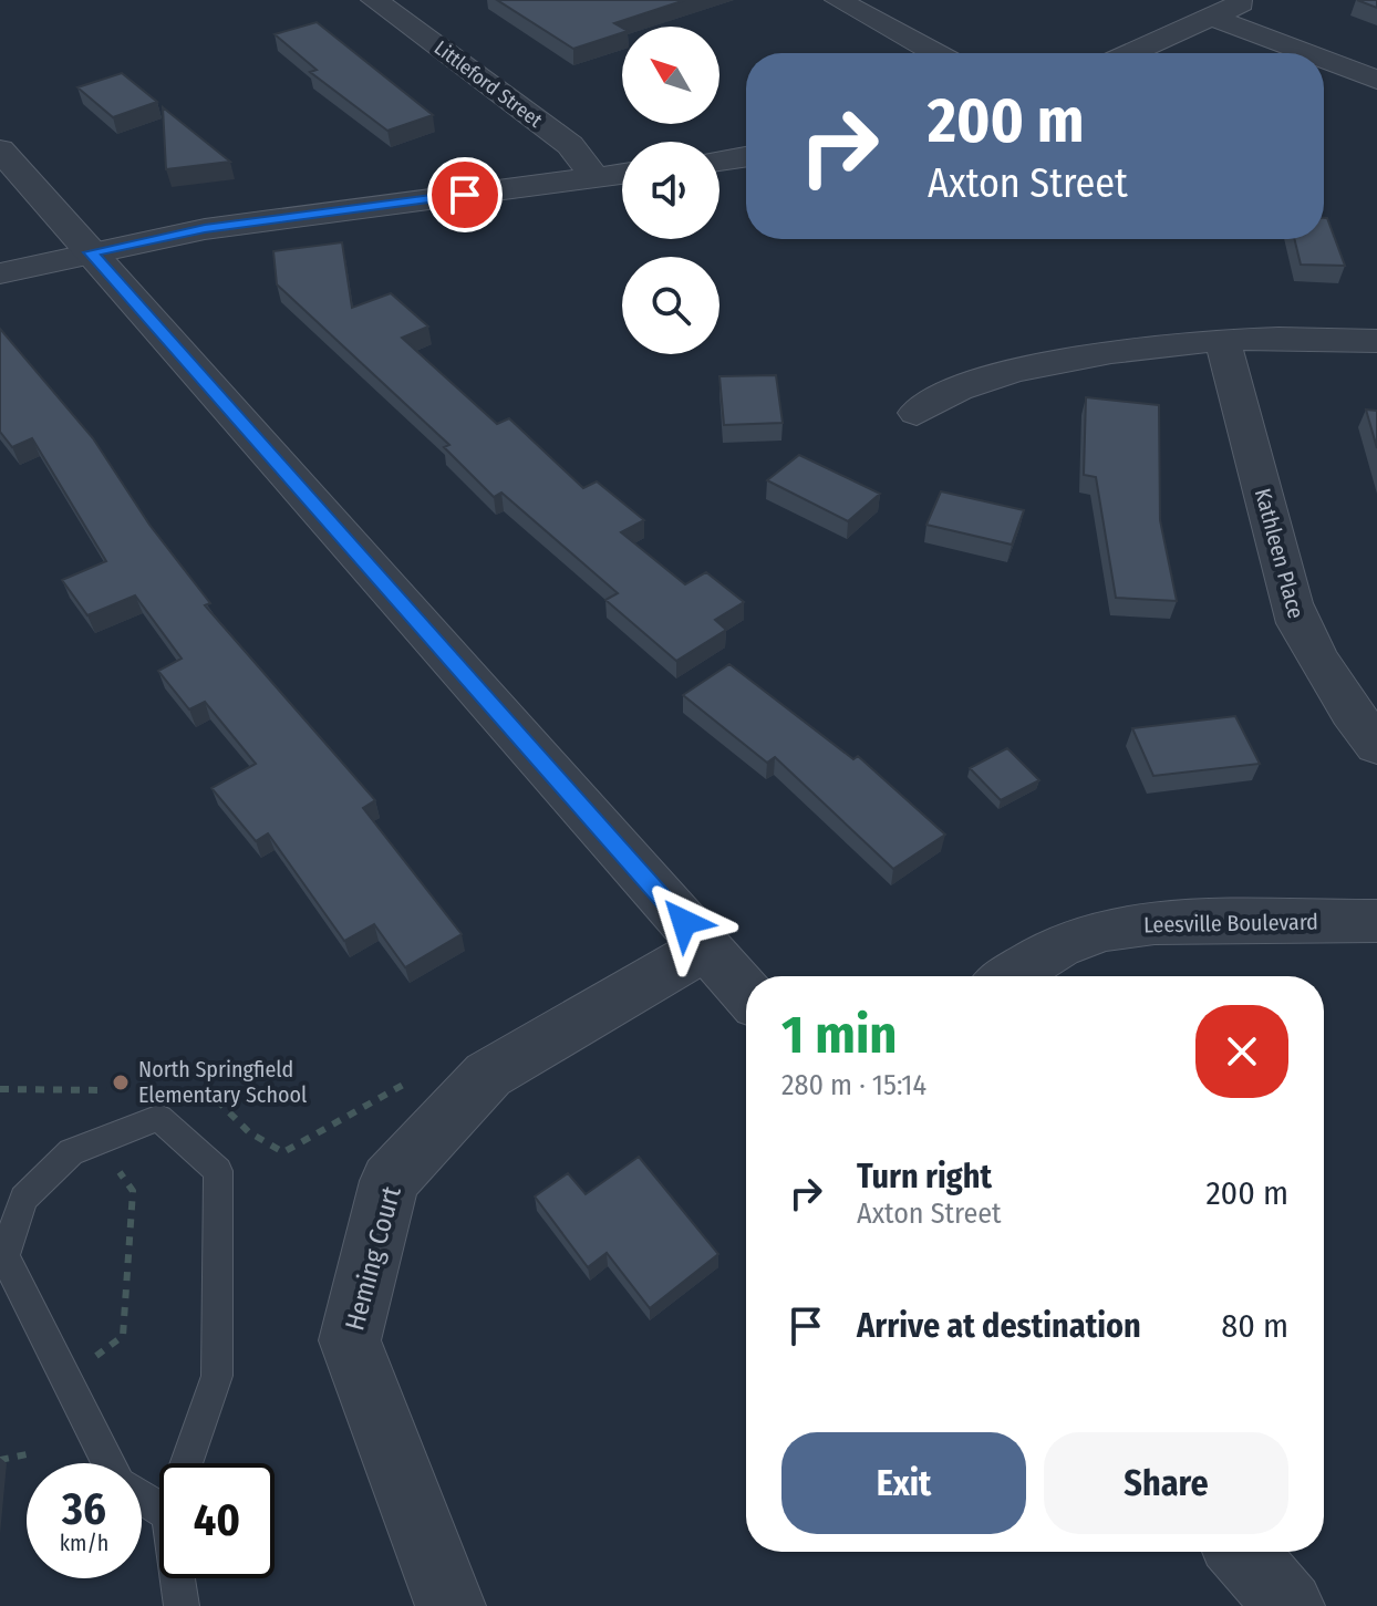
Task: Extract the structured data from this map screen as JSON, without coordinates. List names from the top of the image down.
{
  "streets": {
    "street": [
      "Littleford Street",
      "Kathleen Place",
      "Leesville Boulevard",
      "Heming Court"
    ]
  },
  "places": ["North Springfield Elementary School"],
  "north": "top left",
  "page": {
    "turn": ["200 m", "Axton Street"],
    "heading": ["1 min", "280 m · 15:14"],
    "list": [
      {
        "name": "Turn right",
        "note": "Axton Street",
        "value": "200 m"
      },
      {
        "name": "Arrive at destination",
        "value": "80 m"
      }
    ],
    "buttons": ["Exit", "Share"],
    "speed": "36 km/h",
    "limit": "40"
  }
}
